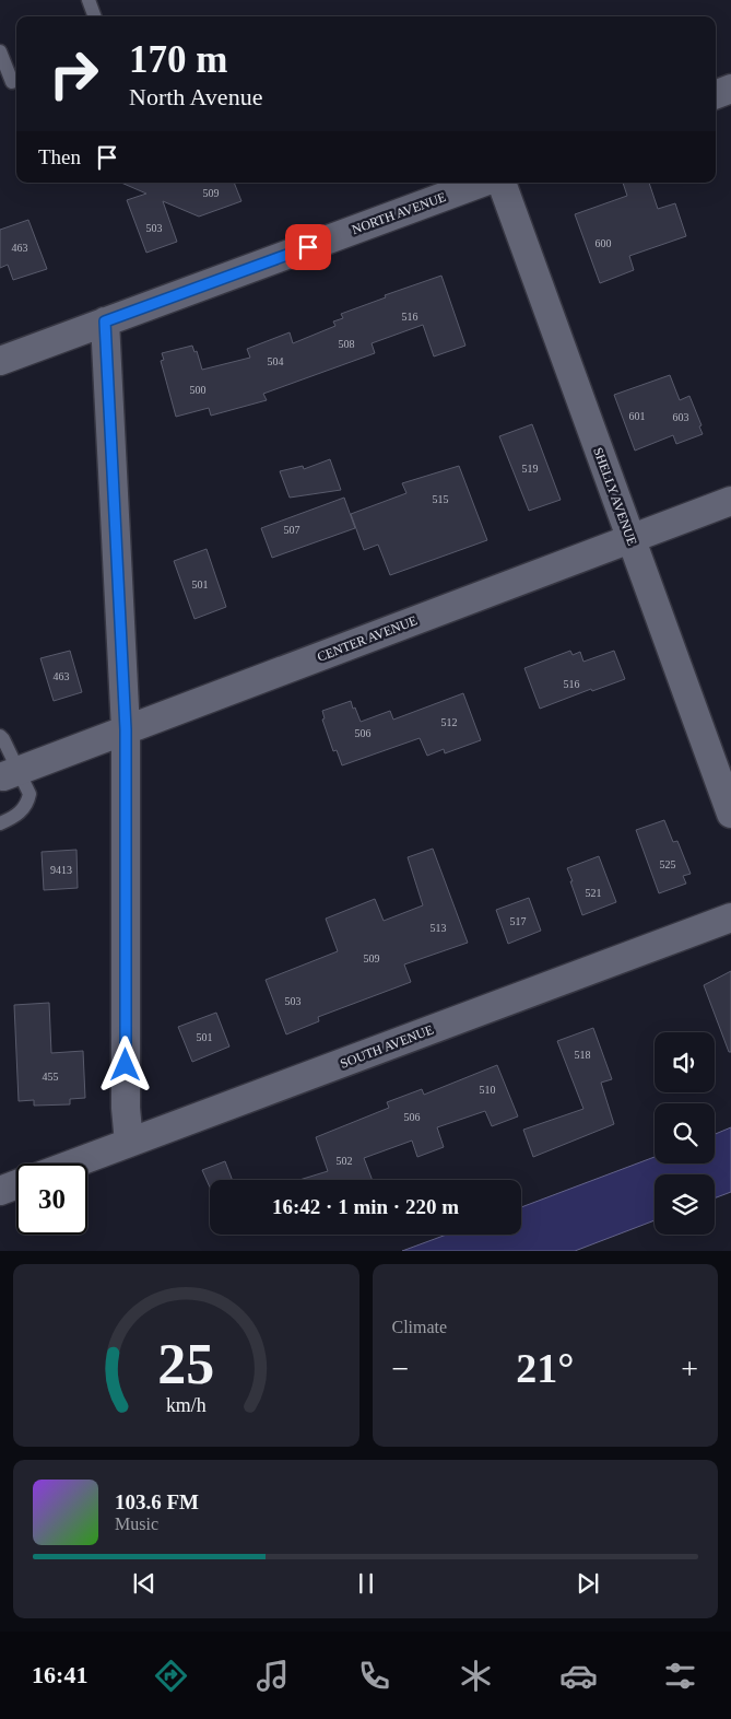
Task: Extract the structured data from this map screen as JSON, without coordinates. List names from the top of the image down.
{
  "streets": {
    "street": [
      "NORTH AVENUE",
      "SHELLY AVENUE",
      "CENTER AVENUE",
      "SOUTH AVENUE"
    ]
  },
  "crossings": [
    ["SHELLY AVENUE", "CENTER AVENUE"]
  ],
  "house_numbers": [
    "509",
    "503",
    "600",
    "463",
    "516",
    "508",
    "504",
    "500",
    "601",
    "603",
    "519",
    "515",
    "507",
    "501",
    "463",
    "516",
    "512",
    "506",
    "525",
    "9413",
    "521",
    "517",
    "513",
    "509",
    "503",
    "501",
    "518",
    "455",
    "510",
    "506",
    "502"
  ],
  "page": {
    "turn": ["170 m", "North Avenue"],
    "then": "Then",
    "limit": "30",
    "trip": "16:42 · 1 min · 220 m",
    "tile": "Climate",
    "heat": ["−", "21°", "+"],
    "song": ["103.6 FM", "Music"],
    "tabs": "16:41",
    "gauge": ["25", "km/h"]
  }
}
